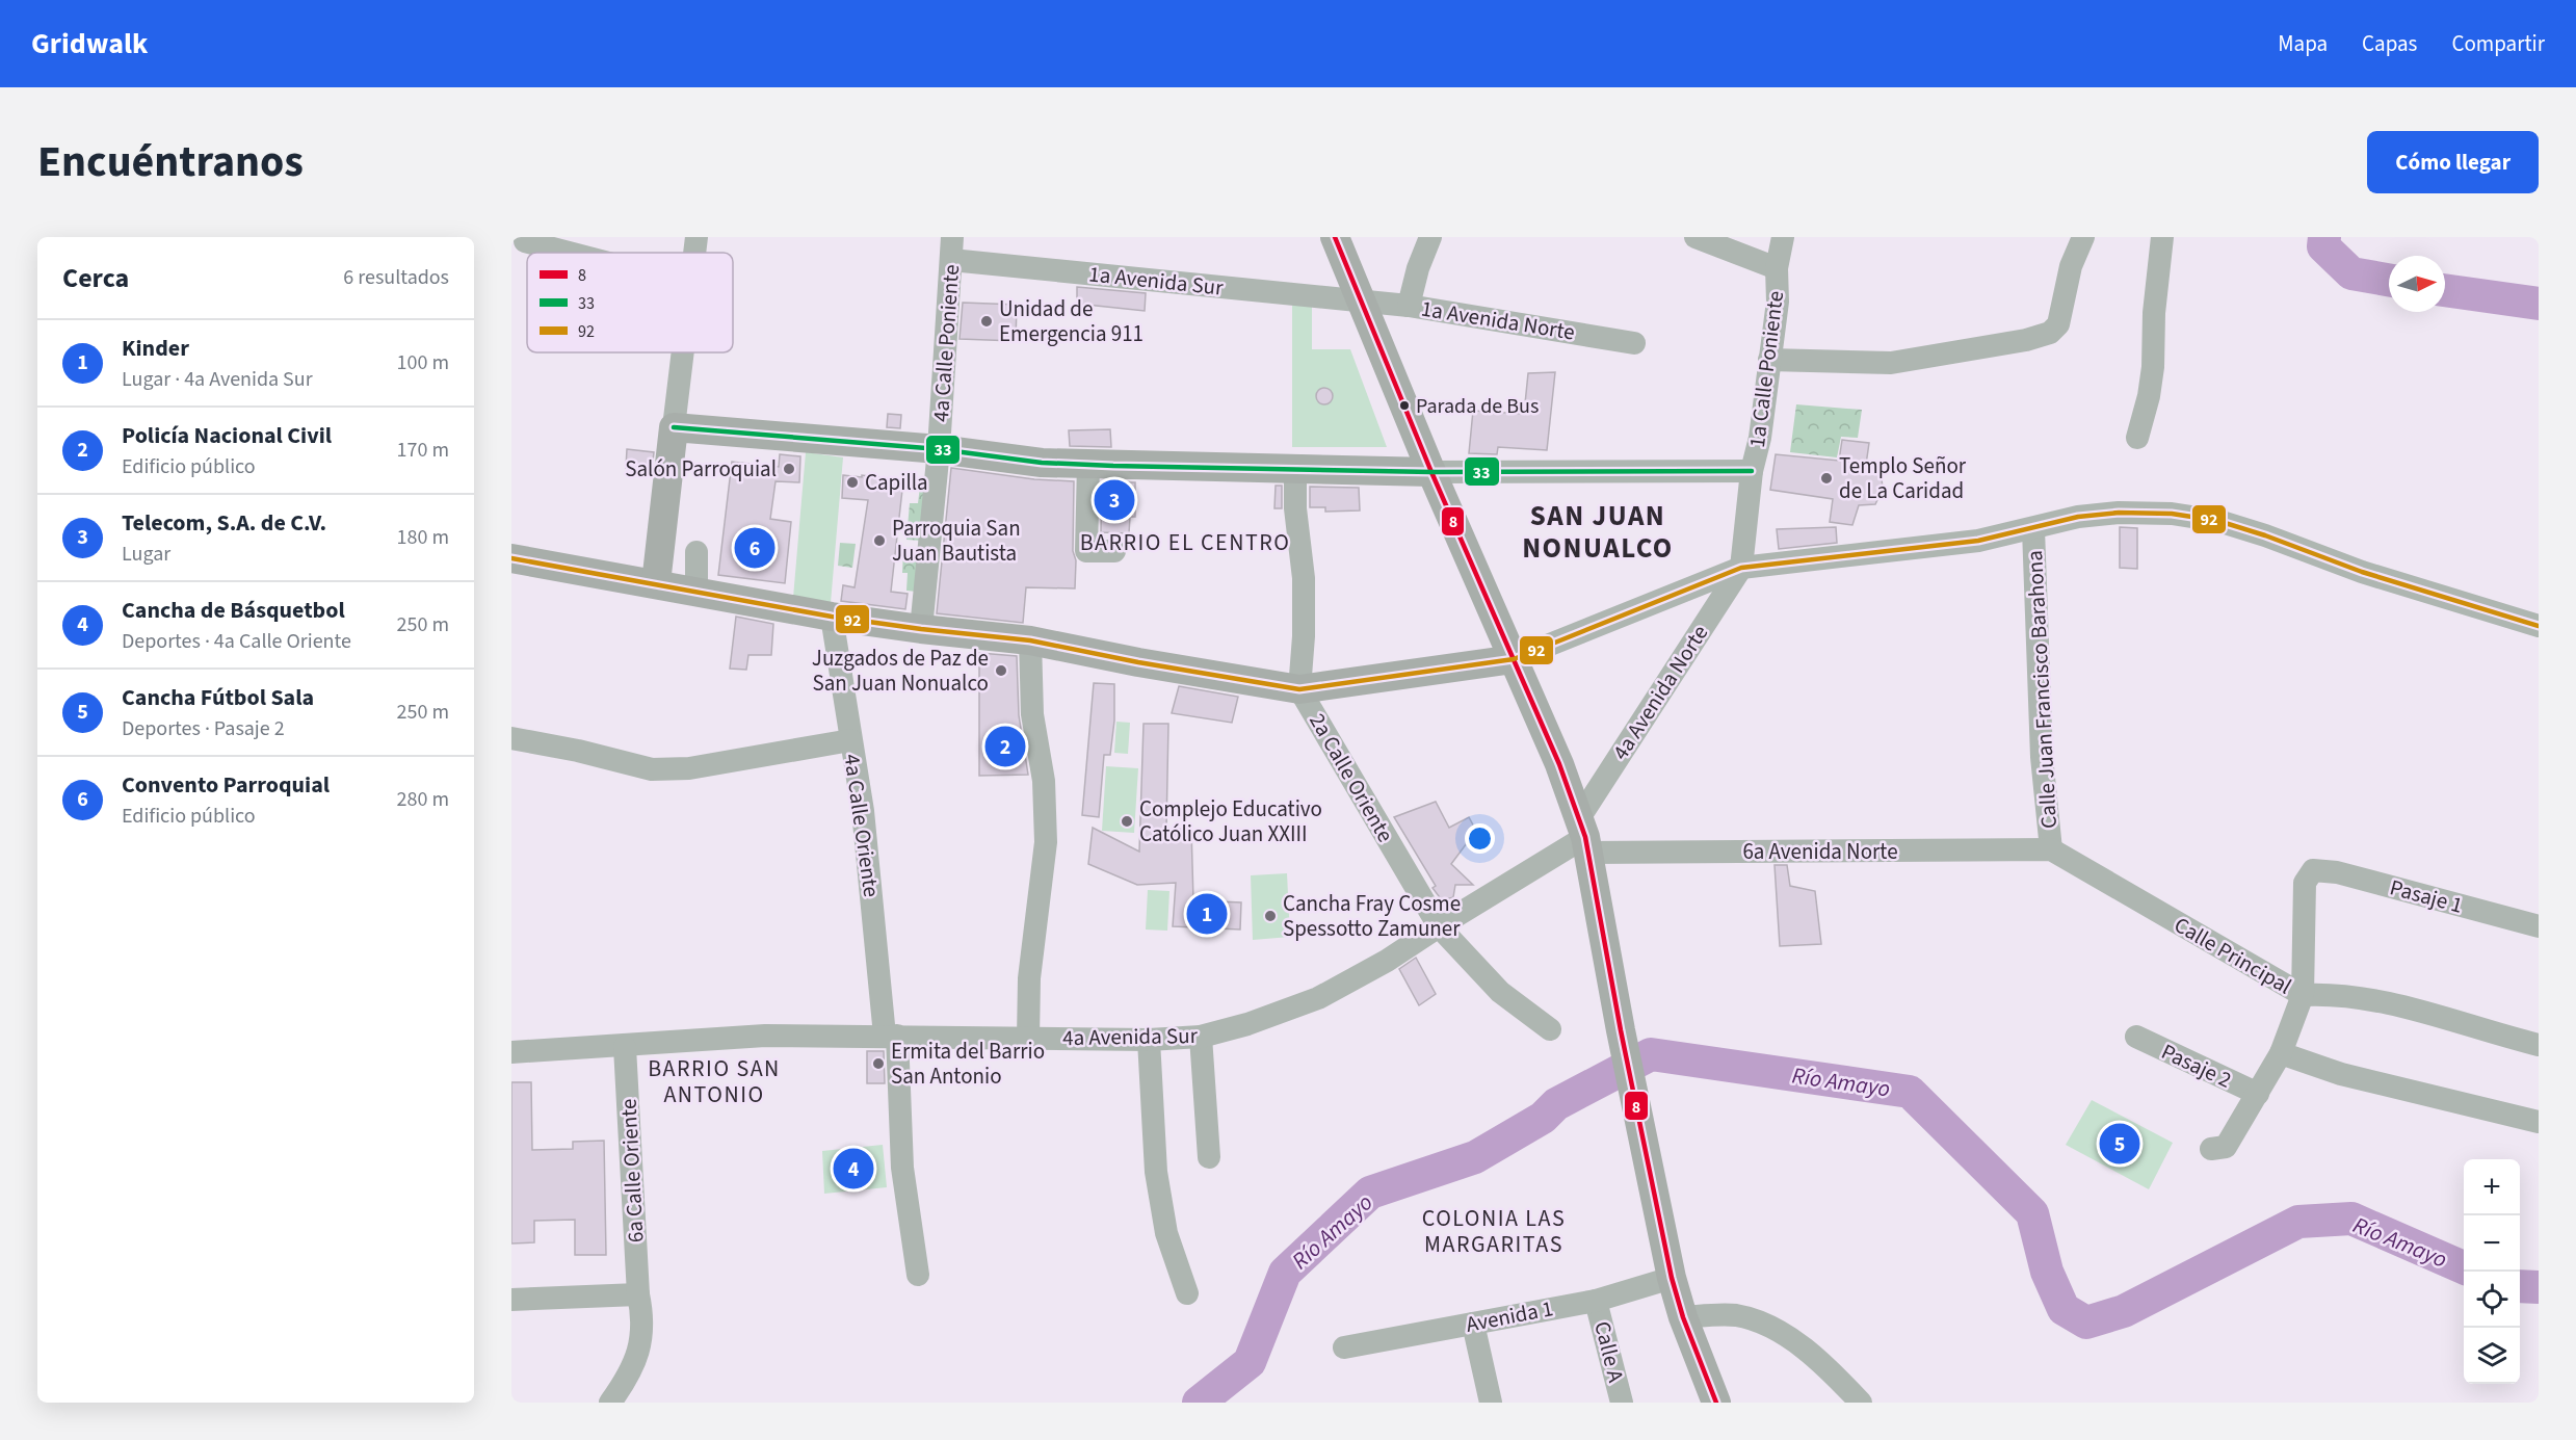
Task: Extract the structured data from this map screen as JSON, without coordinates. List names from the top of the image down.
{
  "streets": {
    "street": [
      "1a Avenida Sur",
      "1a Avenida Norte",
      "4a Calle Poniente",
      "1a Calle Poniente",
      "Calle Juan Francisco Barahona",
      "4a Avenida Norte",
      "2a Calle Oriente",
      "4a Calle Oriente",
      "6a Avenida Norte",
      "Pasaje 1",
      "Calle Principal",
      "4a Avenida Sur",
      "Pasaje 2",
      "6a Calle Oriente",
      "Avenida 1",
      "Calle A"
    ]
  },
  "crossings": [
    ["1a Avenida Sur", "1a Avenida Norte"],
    ["1a Avenida Sur", "4a Calle Poniente"],
    ["1a Calle Poniente", "4a Avenida Norte"],
    ["Calle Juan Francisco Barahona", "6a Avenida Norte"],
    ["Calle Juan Francisco Barahona", "Calle Principal"],
    ["4a Avenida Norte", "6a Avenida Norte"],
    ["4a Avenida Norte", "4a Avenida Sur"],
    ["2a Calle Oriente", "4a Avenida Sur"],
    ["4a Calle Oriente", "4a Avenida Sur"],
    ["6a Avenida Norte", "Calle Principal"],
    ["6a Avenida Norte", "4a Avenida Sur"],
    ["Pasaje 1", "Calle Principal"],
    ["4a Avenida Sur", "6a Calle Oriente"],
    ["Avenida 1", "Calle A"]
  ],
  "districts": [
    "SAN JUAN NONUALCO",
    "BARRIO EL CENTRO",
    "BARRIO SAN ANTONIO",
    "COLONIA LAS MARGARITAS"
  ],
  "water": ["Río Amayo"],
  "places": [
    "Unidad de Emergencia 911",
    "Parada de Bus",
    "Salón Parroquial",
    "Templo Señor de La Caridad",
    "Capilla",
    "Parroquia San Juan Bautista",
    "Juzgados de Paz de San Juan Nonualco",
    "Complejo Educativo Católico Juan XXIII",
    "Cancha Fray Cosme Spessotto Zamuner",
    "Ermita del Barrio San Antonio"
  ],
  "lines": ["transit line 8", "transit line 33", "transit line 92"],
  "legend": ["8", "33", "92"],
  "north": "right",
  "page": {
    "header": "Gridwalk",
    "nav": ["Mapa", "Capas", "Compartir"],
    "title": "Encuéntranos",
    "buttons": "Cómo llegar",
    "heading": ["Cerca", "6 resultados"],
    "list": [
      {
        "mark": "1",
        "name": "Kinder",
        "note": "Lugar · 4a Avenida Sur",
        "value": "100 m"
      },
      {
        "mark": "2",
        "name": "Policía Nacional Civil",
        "note": "Edificio público",
        "value": "170 m"
      },
      {
        "mark": "3",
        "name": "Telecom, S.A. de C.V.",
        "note": "Lugar",
        "value": "180 m"
      },
      {
        "mark": "4",
        "name": "Cancha de Básquetbol",
        "note": "Deportes · 4a Calle Oriente",
        "value": "250 m"
      },
      {
        "mark": "5",
        "name": "Cancha Fútbol Sala",
        "note": "Deportes · Pasaje 2",
        "value": "250 m"
      },
      {
        "mark": "6",
        "name": "Convento Parroquial",
        "note": "Edificio público",
        "value": "280 m"
      }
    ],
    "pins": [
      "3",
      "6",
      "2",
      "1",
      "5",
      "4"
    ],
    "map_buttons": ["+", "−"]
  }
}
